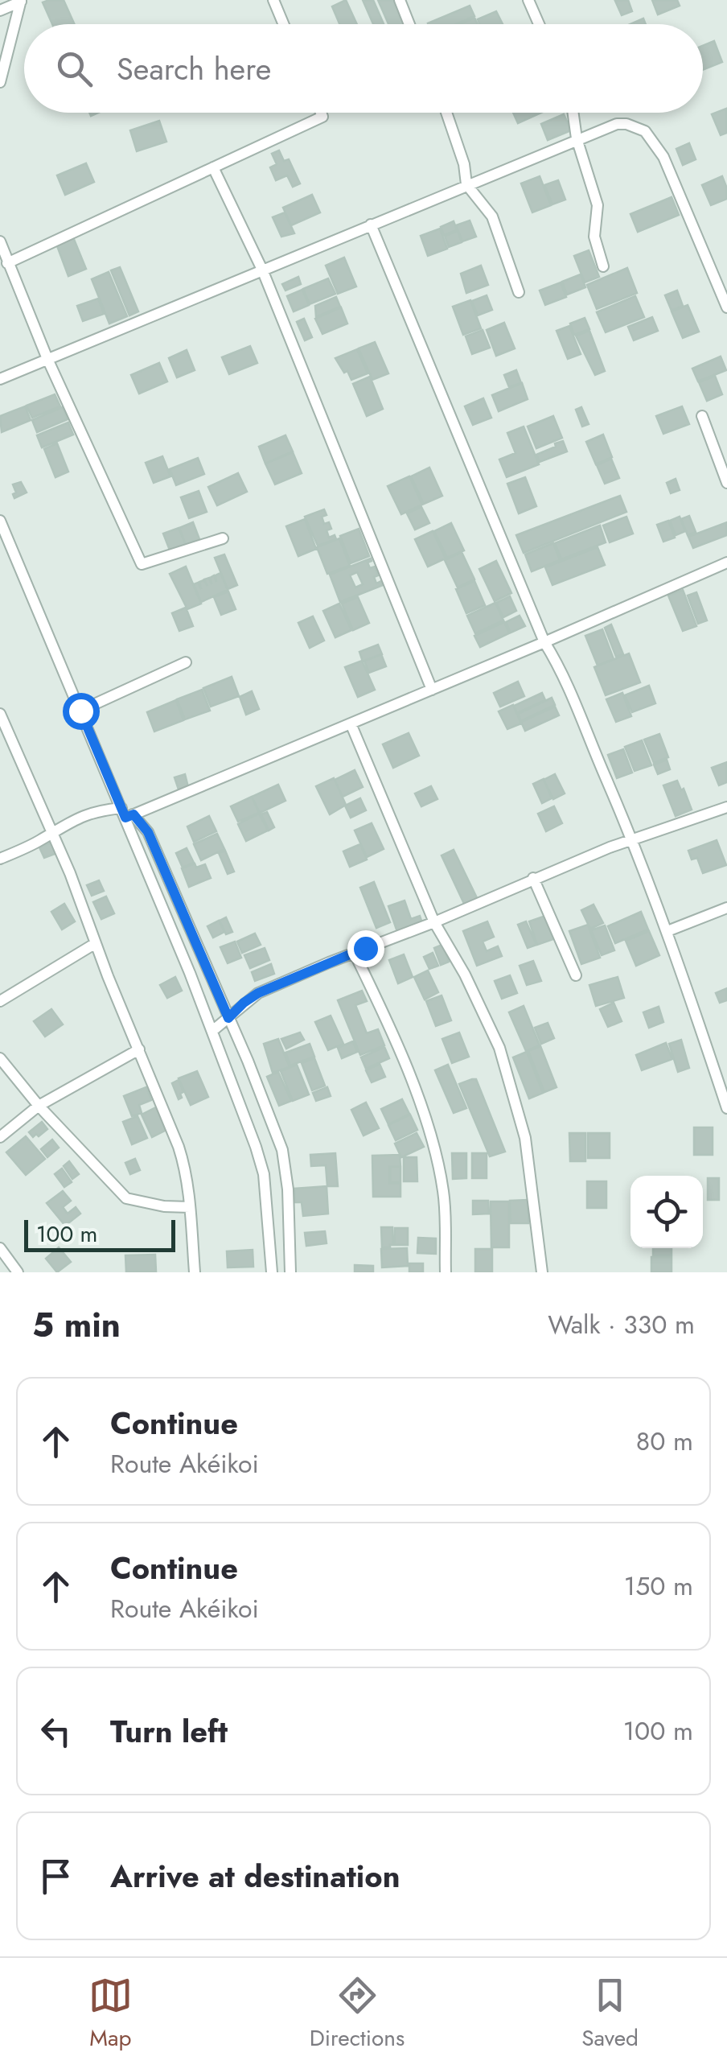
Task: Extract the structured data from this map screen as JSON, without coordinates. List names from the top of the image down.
{
  "scale_bar": "100 m",
  "page": {
    "search": "Search here",
    "scale": "100 m",
    "heading": ["5 min", "Walk · 330 m"],
    "list": [
      ["Continue", "Route Akéikoi", "80 m"],
      ["Continue", "Route Akéikoi", "150 m"],
      ["Turn left", "100 m"],
      "Arrive at destination"
    ],
    "nav": ["Map", "Directions", "Saved"]
  }
}
